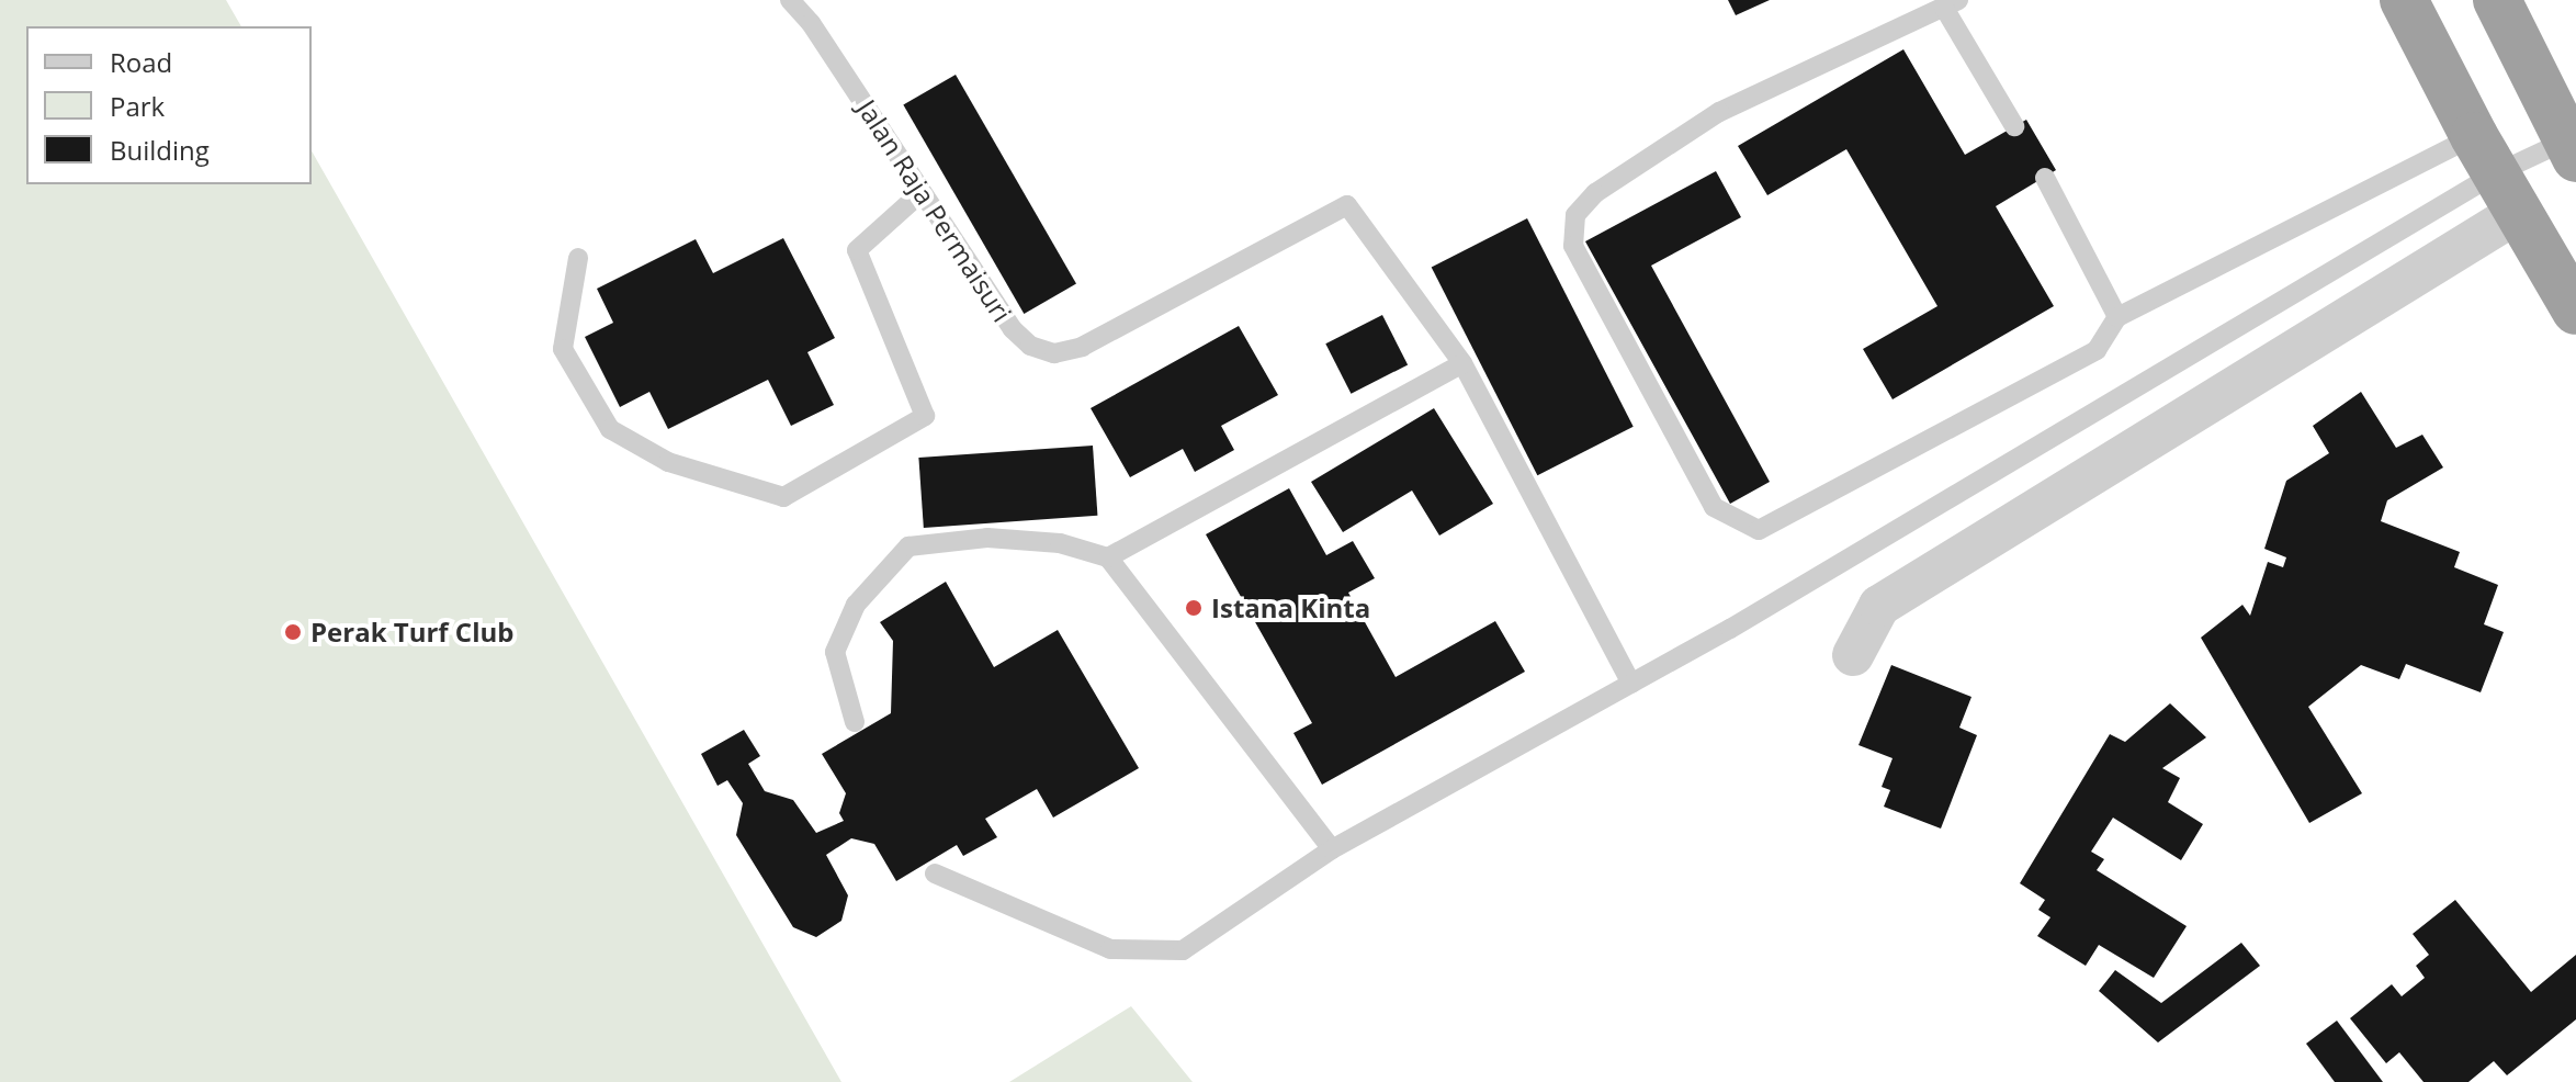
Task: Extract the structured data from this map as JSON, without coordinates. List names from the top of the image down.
{
  "streets": {
    "lane": ["Jalan Raja Permaisuri"]
  },
  "places": ["Istana Kinta", "Perak Turf Club"],
  "legend": ["Road", "Park", "Building"]
}
